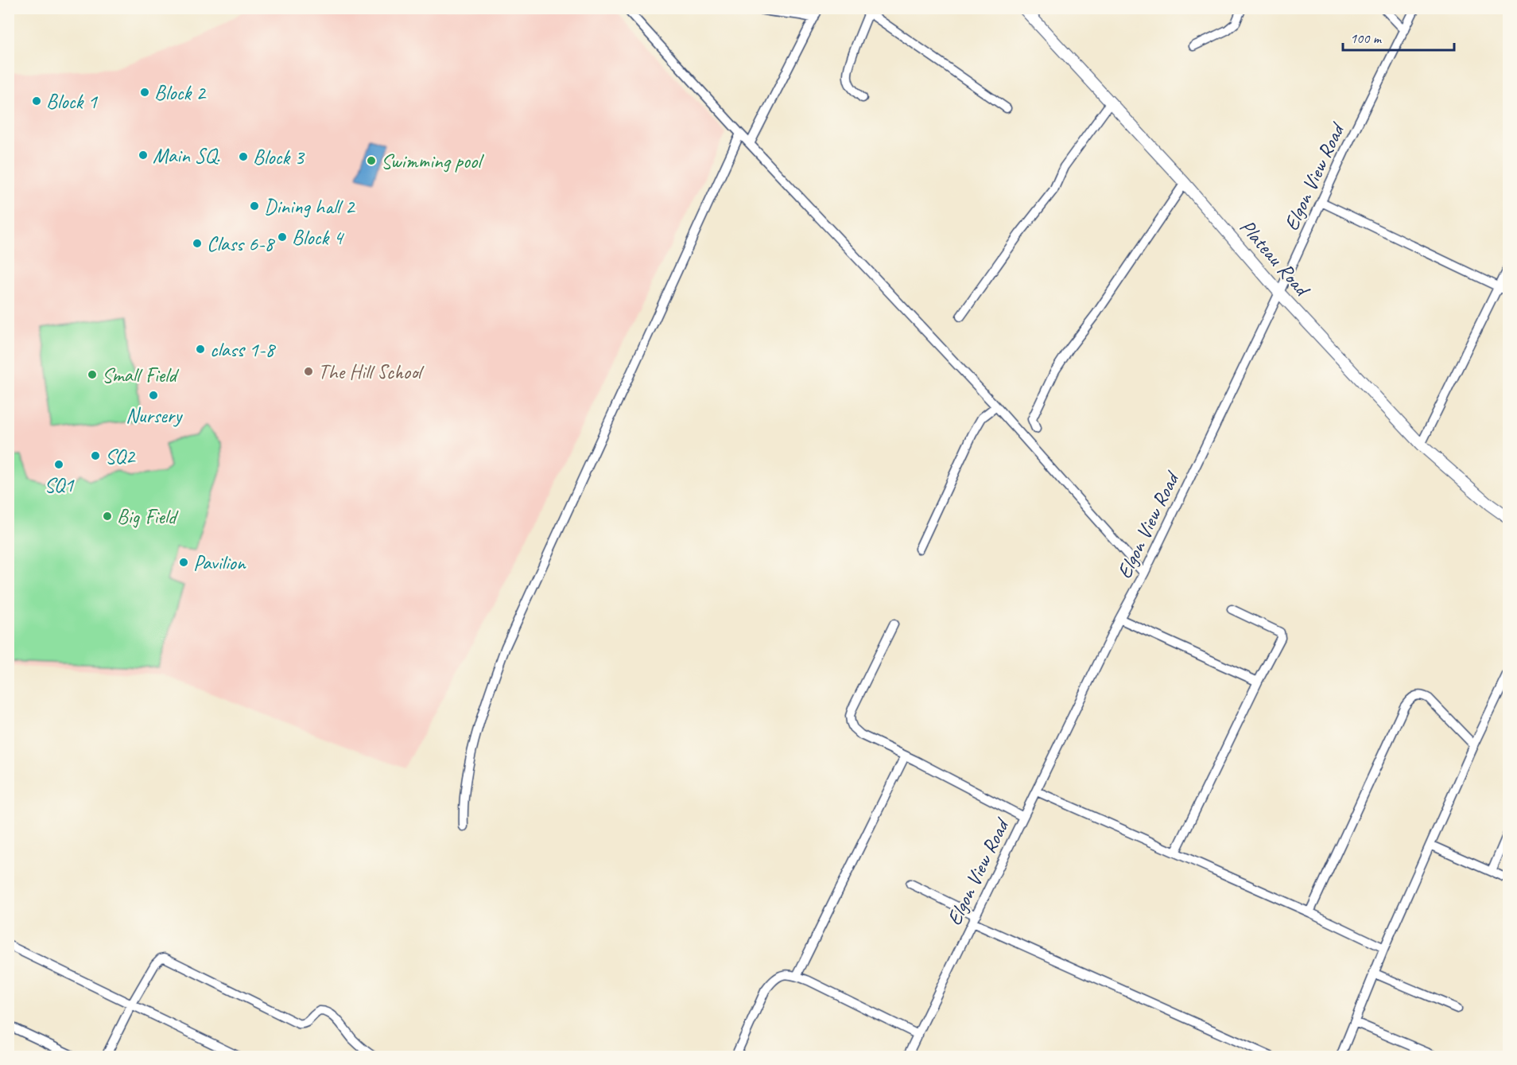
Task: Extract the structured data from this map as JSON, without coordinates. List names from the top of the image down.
{
  "streets": {
    "street": ["Elgon View Road", "Plateau Road"]
  },
  "crossings": [
    ["Elgon View Road", "Plateau Road"]
  ],
  "places": [
    "Block 2",
    "Block 1",
    "Main SQ.",
    "Block 3",
    "Swimming pool",
    "Dining hall 2",
    "Block 4",
    "Class 6-8",
    "class 1-8",
    "The Hill School",
    "Small Field",
    "Nursery",
    "SQ2",
    "SQ1",
    "Big Field",
    "Pavilion"
  ],
  "scale_bar": "100 m"
}
